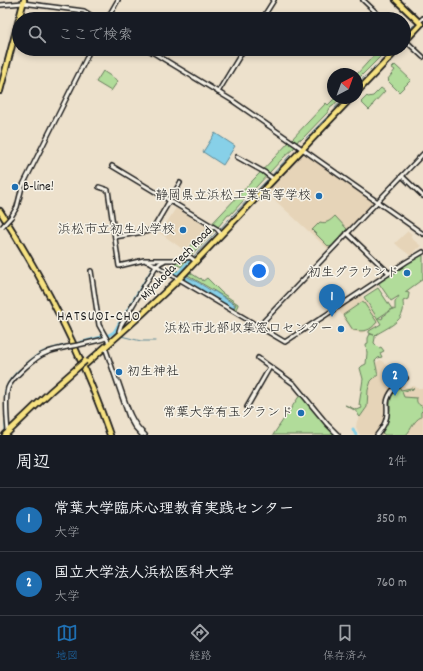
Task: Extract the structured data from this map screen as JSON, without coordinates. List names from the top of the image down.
{
  "streets": {
    "highway": ["Miyakoda Tech Road"]
  },
  "districts": ["HATSUOI-CHO"],
  "places": [
    "B-line!",
    "静岡県立浜松工業高等学校",
    "浜松市立初生小学校",
    "初生グラウンド",
    "浜松市北部収集窓口センター",
    "初生神社",
    "常葉大学有玉グランド"
  ],
  "north": "top right",
  "page": {
    "search": "ここで検索",
    "pins": ["1", "2"],
    "heading": ["周辺", "2件"],
    "list": [
      {
        "mark": "1",
        "name": "常葉大学臨床心理教育実践センター",
        "note": "大学",
        "value": "350 m"
      },
      {
        "mark": "2",
        "name": "国立大学法人浜松医科大学",
        "note": "大学",
        "value": "760 m"
      }
    ],
    "nav": ["地図", "経路", "保存済み"]
  }
}
